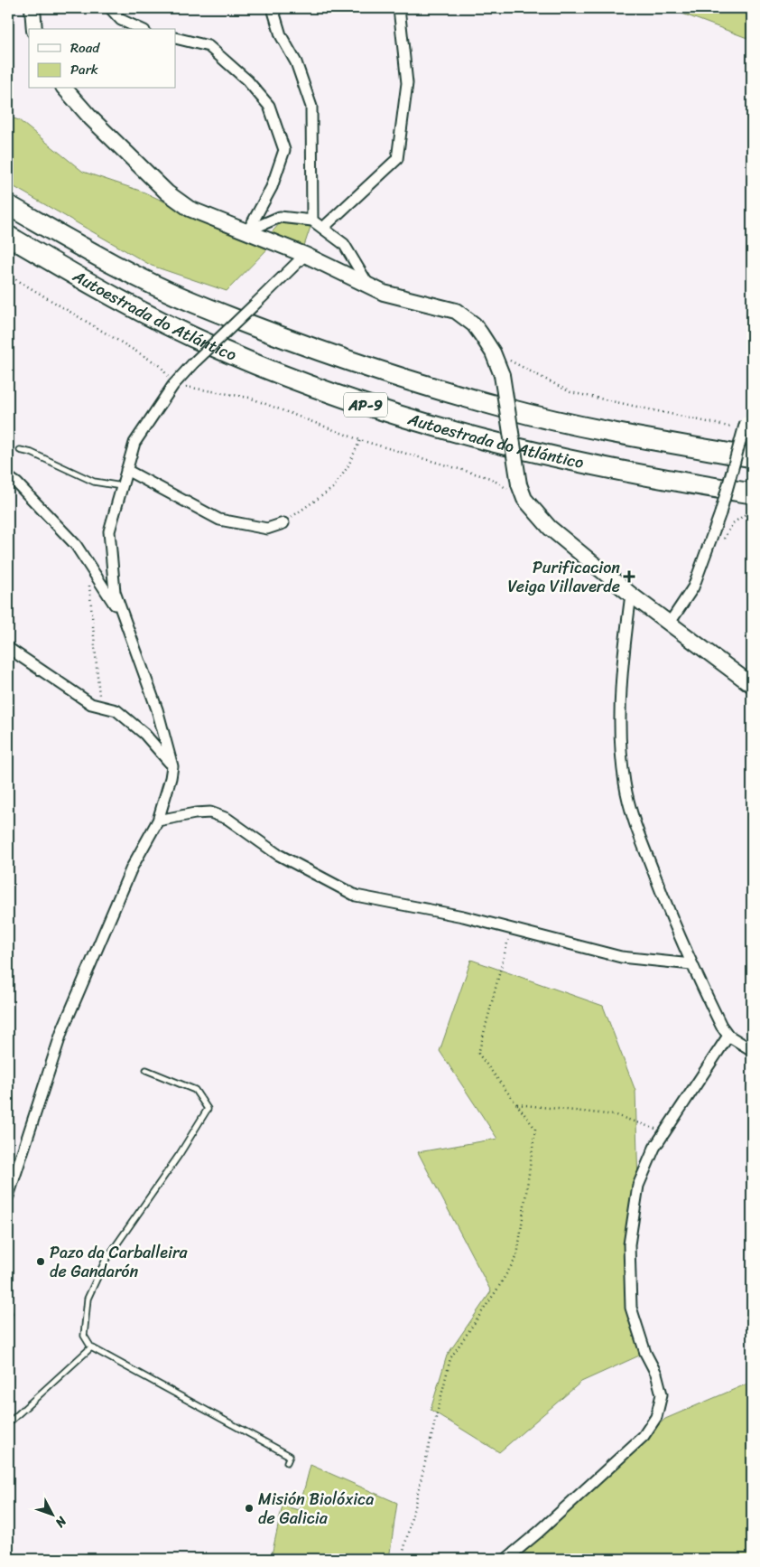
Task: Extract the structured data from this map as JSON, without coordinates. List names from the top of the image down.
{
  "streets": {
    "highway": ["Autoestrada do Atlántico", "AP-9"]
  },
  "places": {
    "health": ["Purificacion Veiga Villaverde"],
    "other": ["Pazo da Carballeira de Gandarón", "Misión Biolóxica de Galicia"]
  },
  "legend": ["Road", "Park"],
  "north": "bottom right"
}
